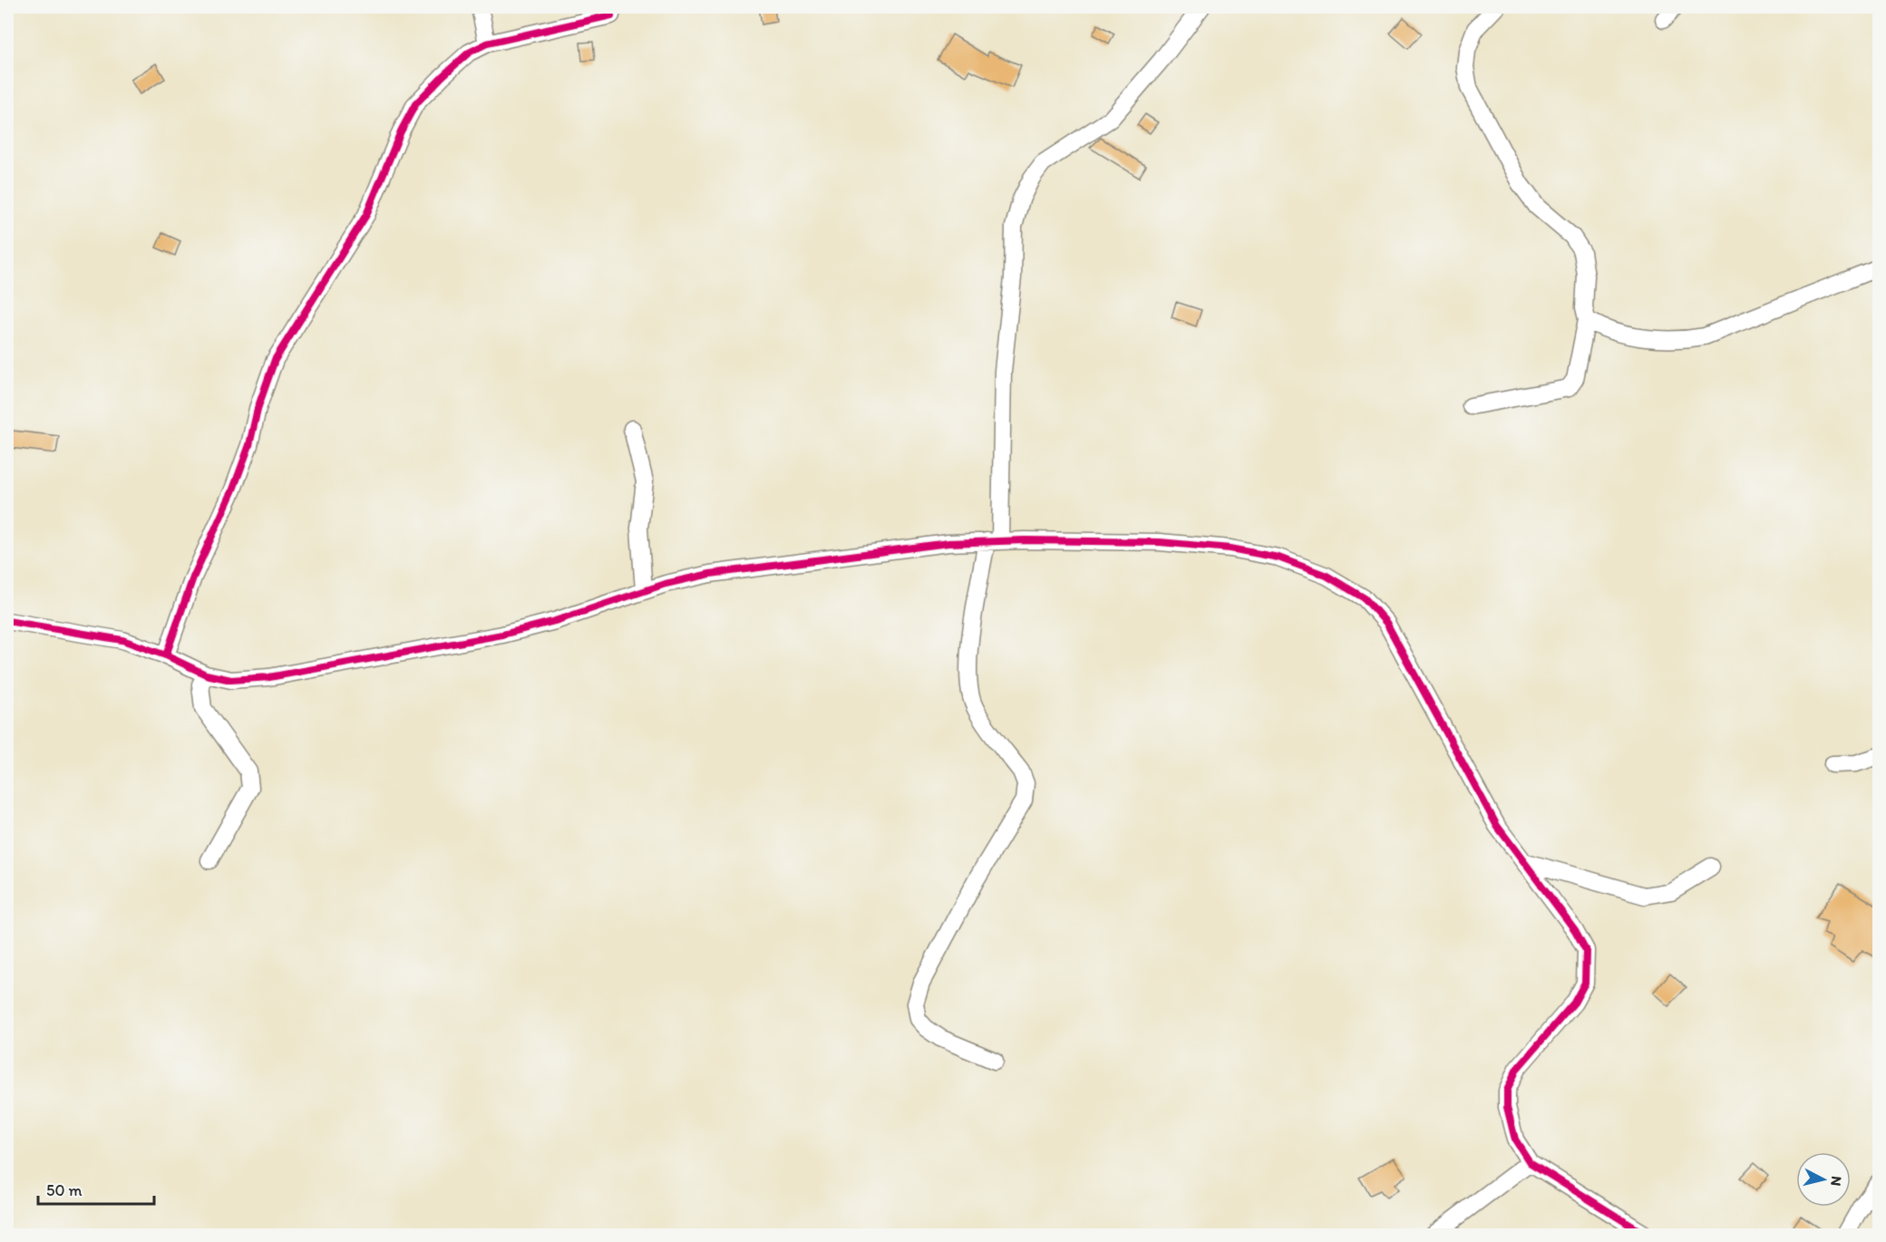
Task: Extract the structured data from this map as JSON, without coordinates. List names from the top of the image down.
{
  "scale_bar": "50 m",
  "north": "right"
}
